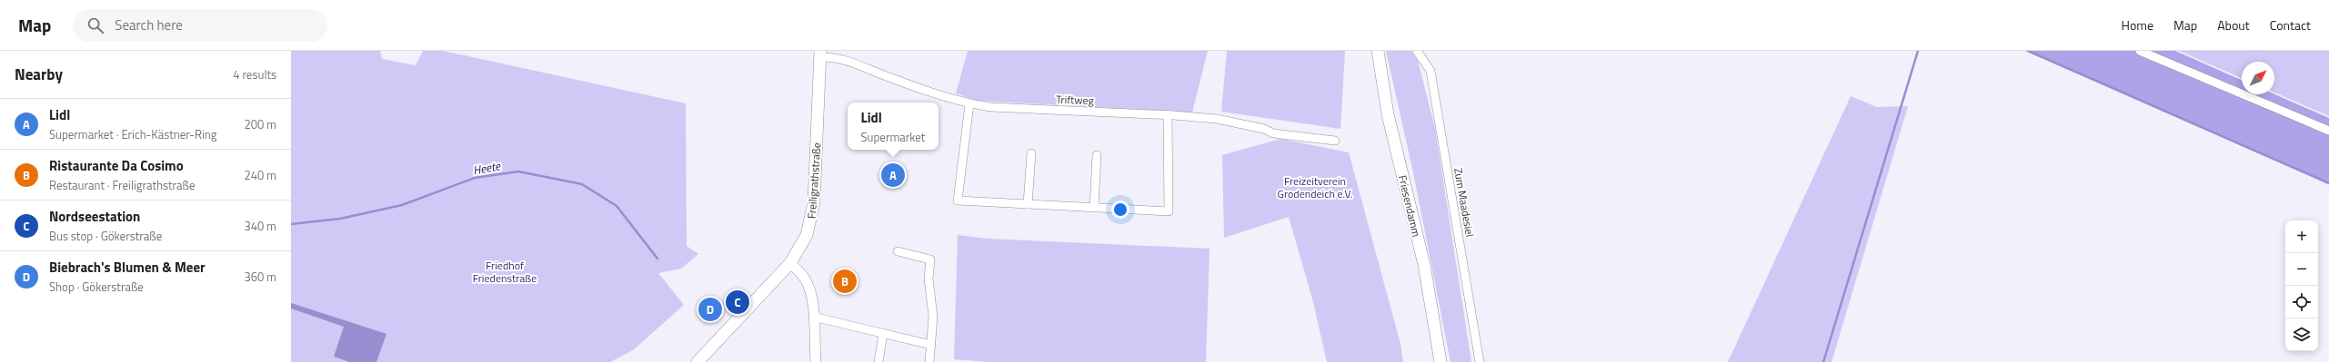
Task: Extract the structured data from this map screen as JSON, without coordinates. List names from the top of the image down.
{
  "streets": {
    "main road": ["Freiligrathstraße", "Friesendamm"],
    "street": ["Triftweg", "Zum Maadesiel"]
  },
  "crossings": [
    ["Triftweg", "Freiligrathstraße"]
  ],
  "water": ["Heete"],
  "parks": ["Freizeitverein Grodendeich e.V.", "Friedhof Friedenstraße"],
  "north": "top right",
  "page": {
    "header": "Map",
    "search": "Search here",
    "nav": [
      "Home",
      "Map",
      "About",
      "Contact"
    ],
    "heading": ["Nearby", "4 results"],
    "list": [
      {
        "mark": "A",
        "name": "Lidl",
        "note": "Supermarket · Erich-Kästner-Ring",
        "value": "200 m"
      },
      {
        "mark": "B",
        "name": "Ristaurante Da Cosimo",
        "note": "Restaurant · Freiligrathstraße",
        "value": "240 m"
      },
      {
        "mark": "C",
        "name": "Nordseestation",
        "note": "Bus stop · Gökerstraße",
        "value": "340 m"
      },
      {
        "mark": "D",
        "name": "Biebrach's Blumen & Meer",
        "note": "Shop · Gökerstraße",
        "value": "360 m"
      }
    ],
    "popup": ["Lidl", "Supermarket"],
    "pins": [
      "A",
      "B",
      "C",
      "D"
    ],
    "map_buttons": ["+", "−"]
  }
}
